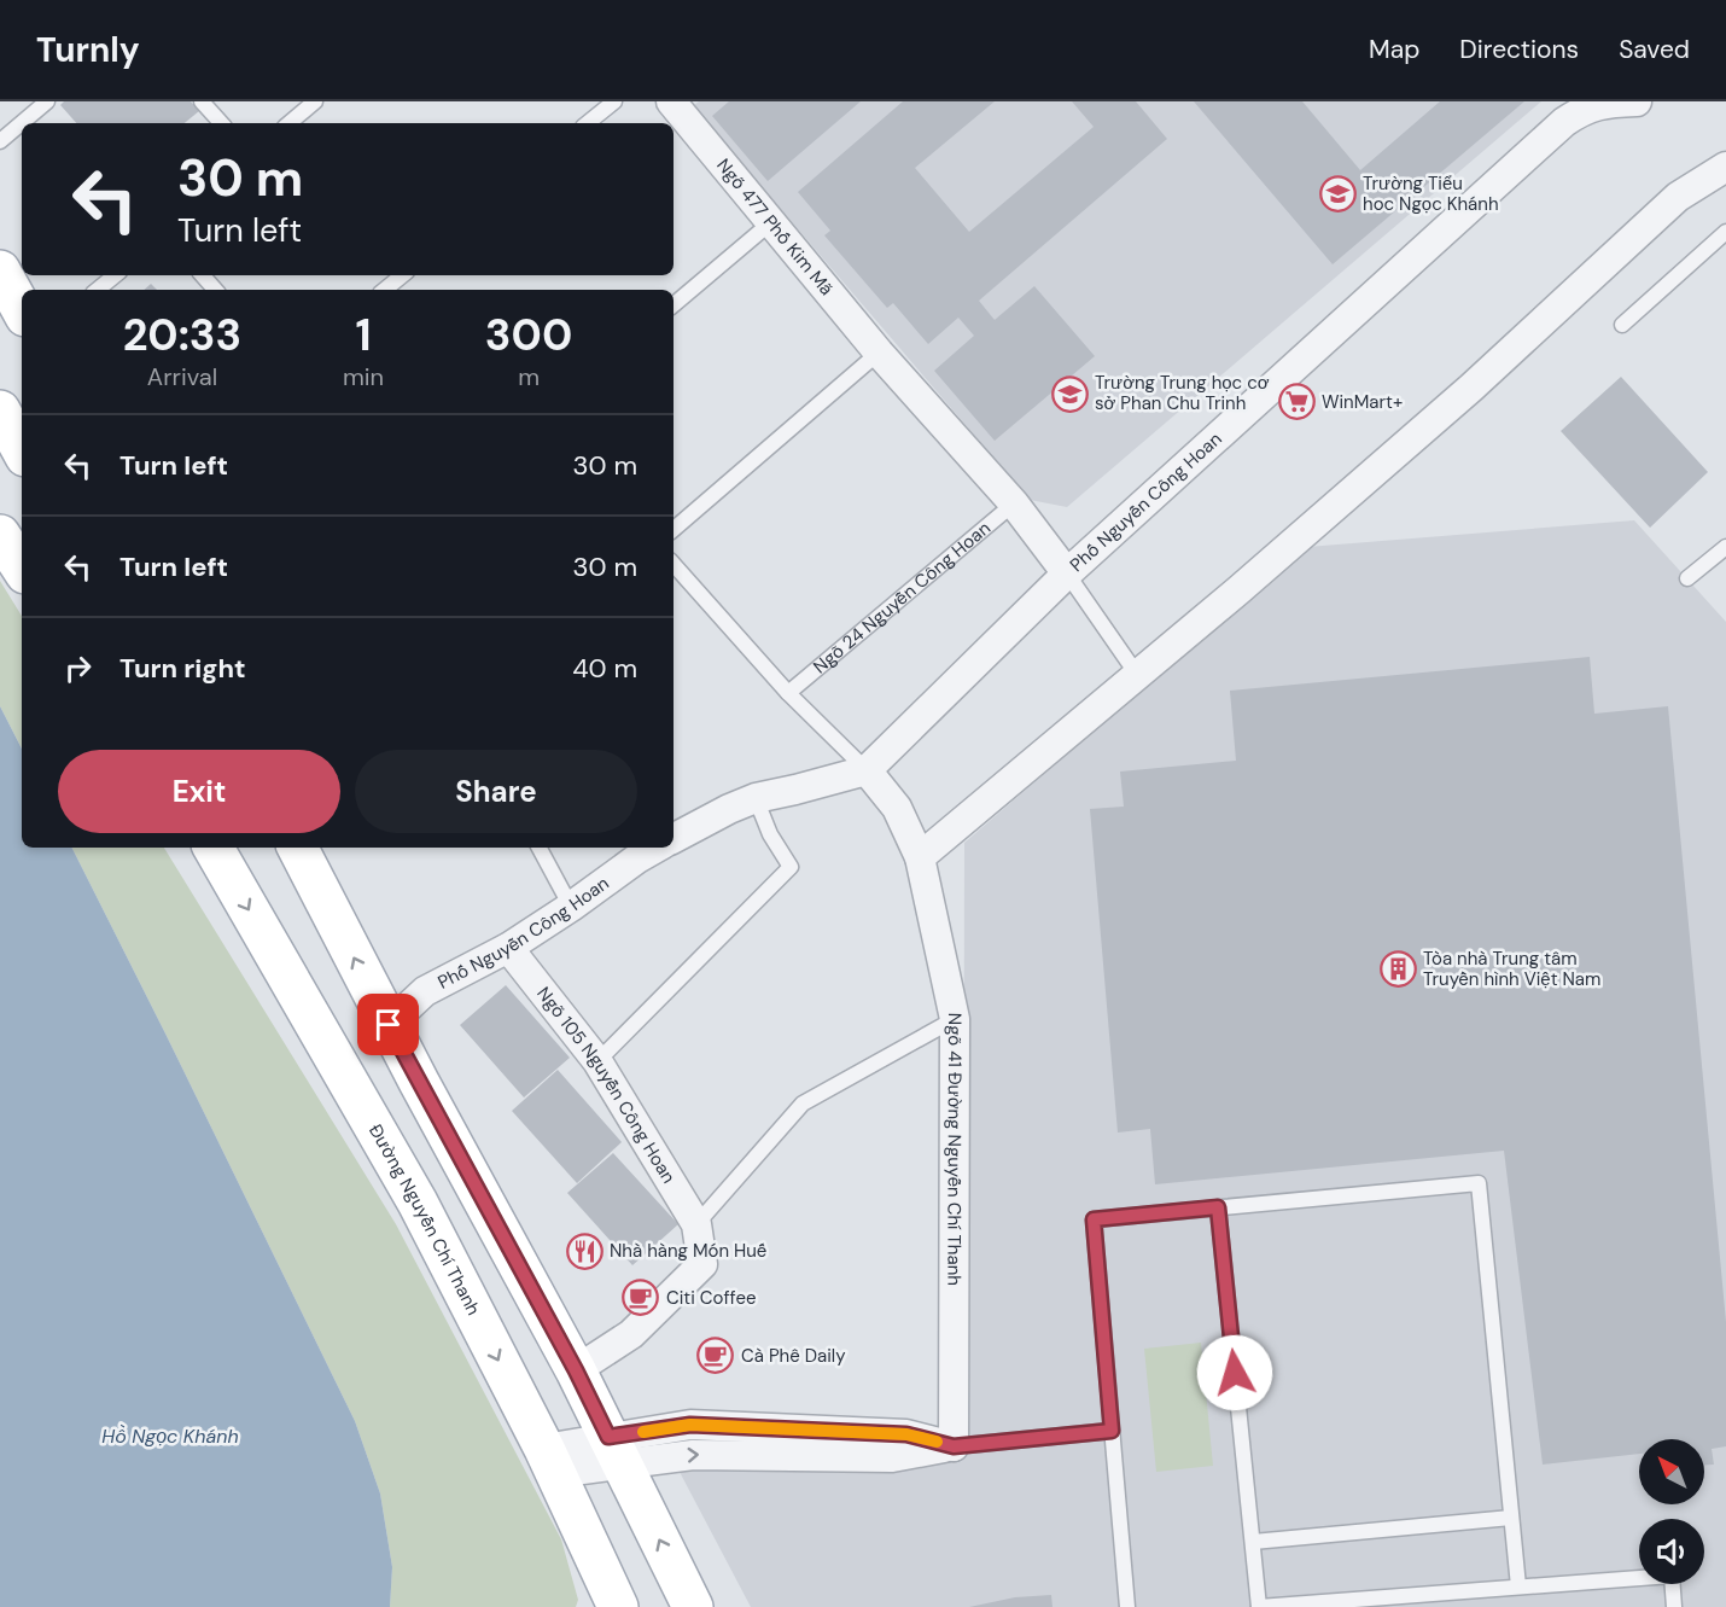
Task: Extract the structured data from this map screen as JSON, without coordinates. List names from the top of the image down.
{
  "streets": {
    "main road": ["Đường Nguyễn Chí Thanh"],
    "street": [
      "Ngõ 477 Phố Kim Mã",
      "Phố Nguyễn Công Hoan",
      "Ngõ 105 Nguyễn Công Hoan",
      "Ngõ 41 Đường Nguyễn Chí Thanh"
    ],
    "lane": ["Ngõ 24 Nguyễn Công Hoan"]
  },
  "crossings": [
    ["Phố Nguyễn Công Hoan", "Ngõ 105 Nguyễn Công Hoan"],
    ["Phố Nguyễn Công Hoan", "Ngõ 41 Đường Nguyễn Chí Thanh"]
  ],
  "water": ["Hồ Ngọc Khánh"],
  "places": {
    "school or university": ["Trường Tiểu hoc Ngọc Khánh", "Trường Trung học cơ sở Phan Chu Trinh"],
    "supermarket": ["WinMart+"],
    "building": ["Tòa nhà Trung tâm Truyền hình Việt Nam"],
    "restaurant": ["Nhà hàng Món Huế"],
    "cafe": ["Citi Coffee", "Cà Phê Daily"]
  },
  "north": "top left",
  "page": {
    "header": "Turnly",
    "nav": ["Map", "Directions", "Saved"],
    "turn": ["30 m", "Turn left"],
    "eta": [
      "20:33",
      "Arrival",
      "1",
      "min",
      "300",
      "m"
    ],
    "list": [
      {
        "name": "Turn left",
        "value": "30 m"
      },
      {
        "name": "Turn left",
        "value": "30 m"
      },
      {
        "name": "Turn right",
        "value": "40 m"
      }
    ],
    "buttons": ["Exit", "Share"]
  }
}
